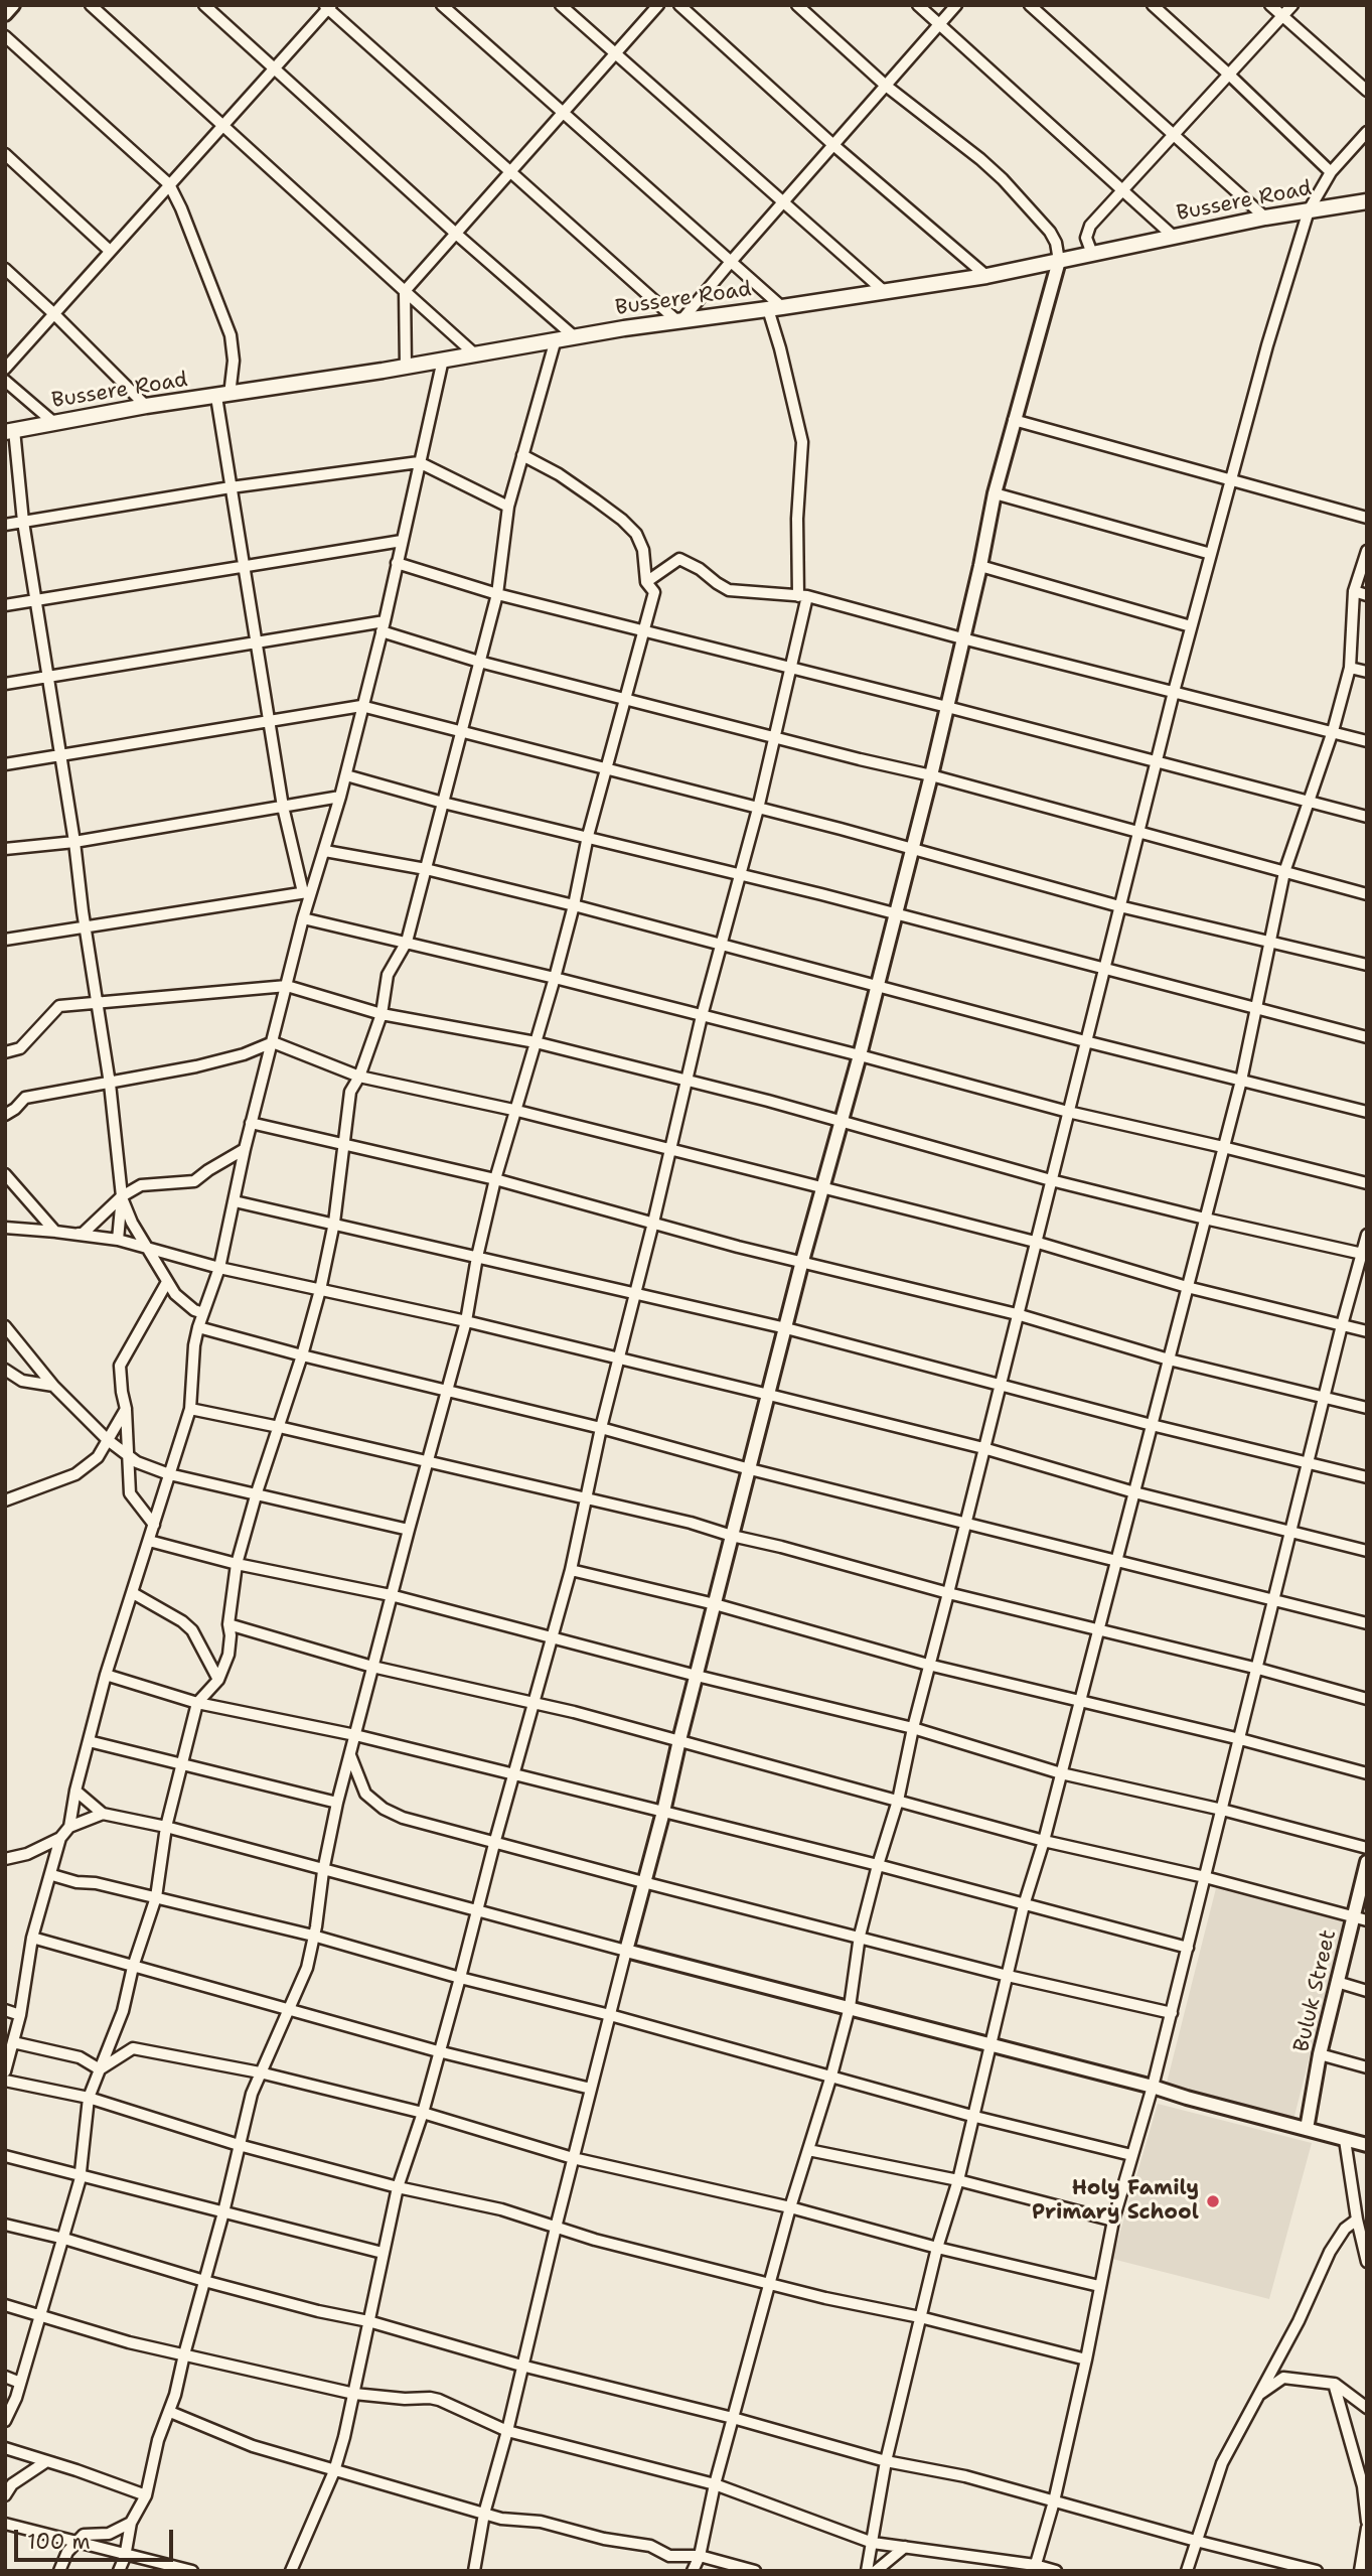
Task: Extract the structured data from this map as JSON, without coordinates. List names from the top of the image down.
{
  "streets": {
    "main road": ["Bussere Road"],
    "street": ["Buluk Street"]
  },
  "places": ["Holy Family Primary School"],
  "scale_bar": "100 m"
}
